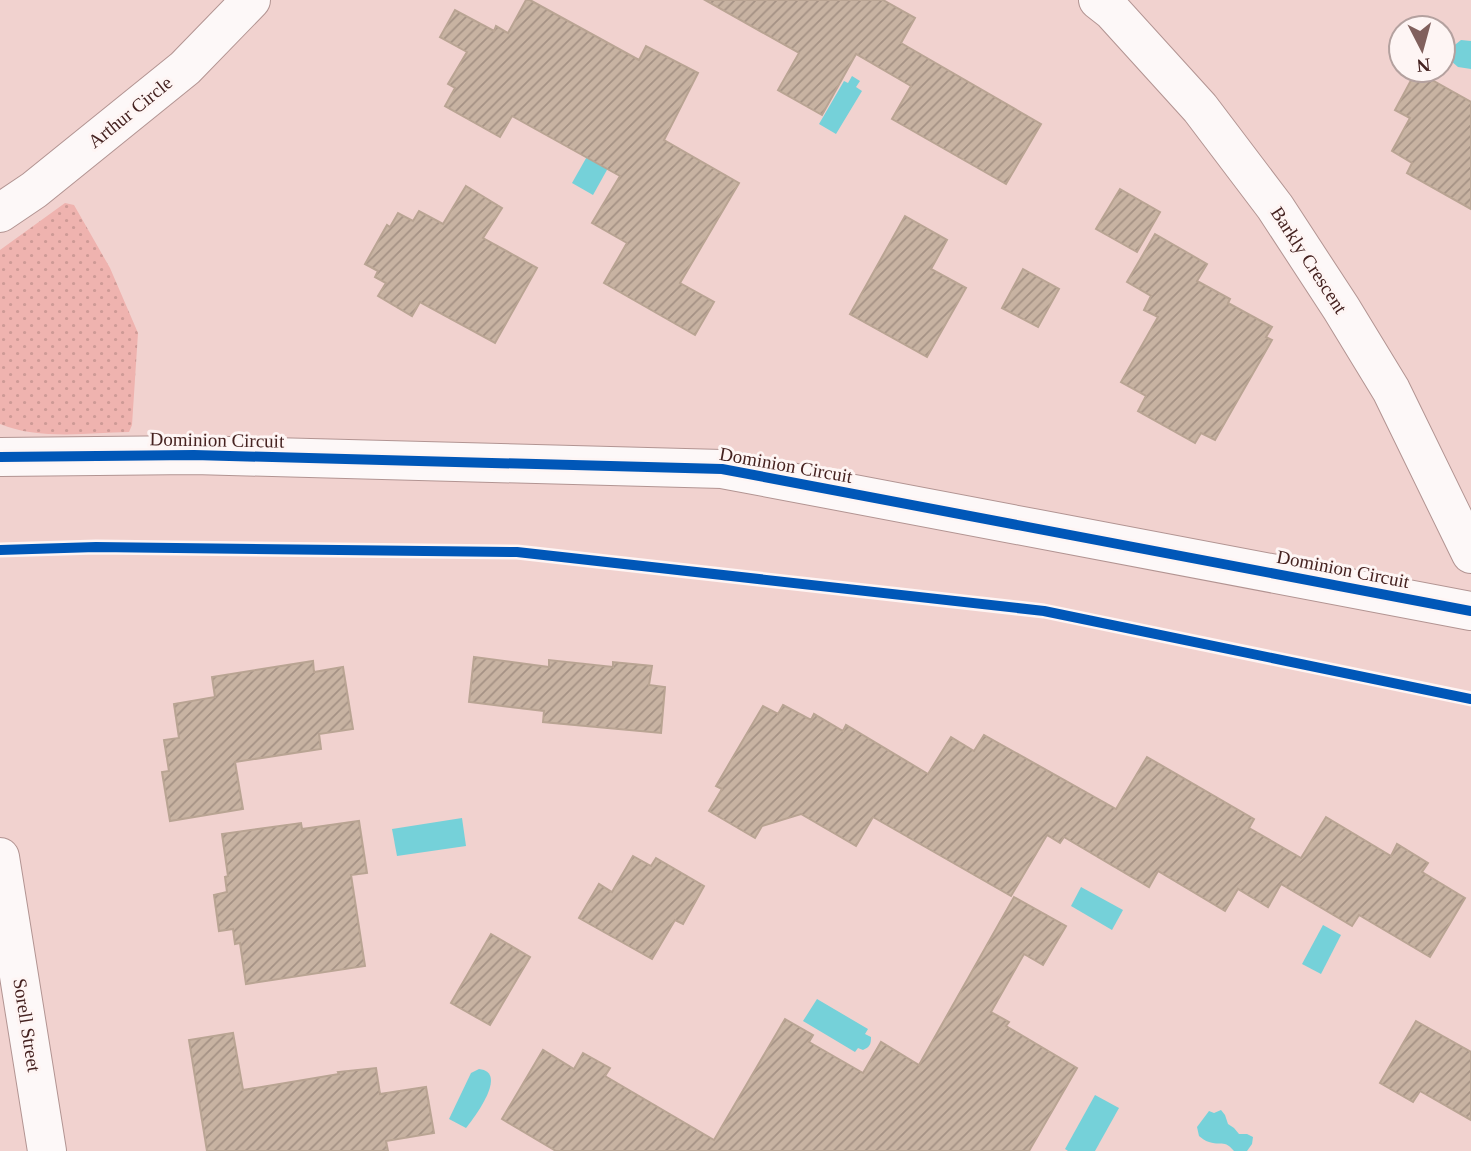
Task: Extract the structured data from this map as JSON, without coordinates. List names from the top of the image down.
{
  "streets": {
    "street": [
      "Arthur Circle",
      "Barkly Crescent",
      "Dominion Circuit",
      "Sorell Street"
    ]
  },
  "north": "bottom"
}
